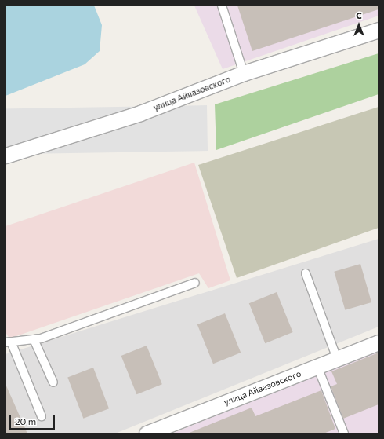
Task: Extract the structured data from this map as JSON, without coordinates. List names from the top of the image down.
{
  "streets": {
    "street": ["улица Айвазовского"]
  },
  "scale_bar": "20 m",
  "north": "top"
}
